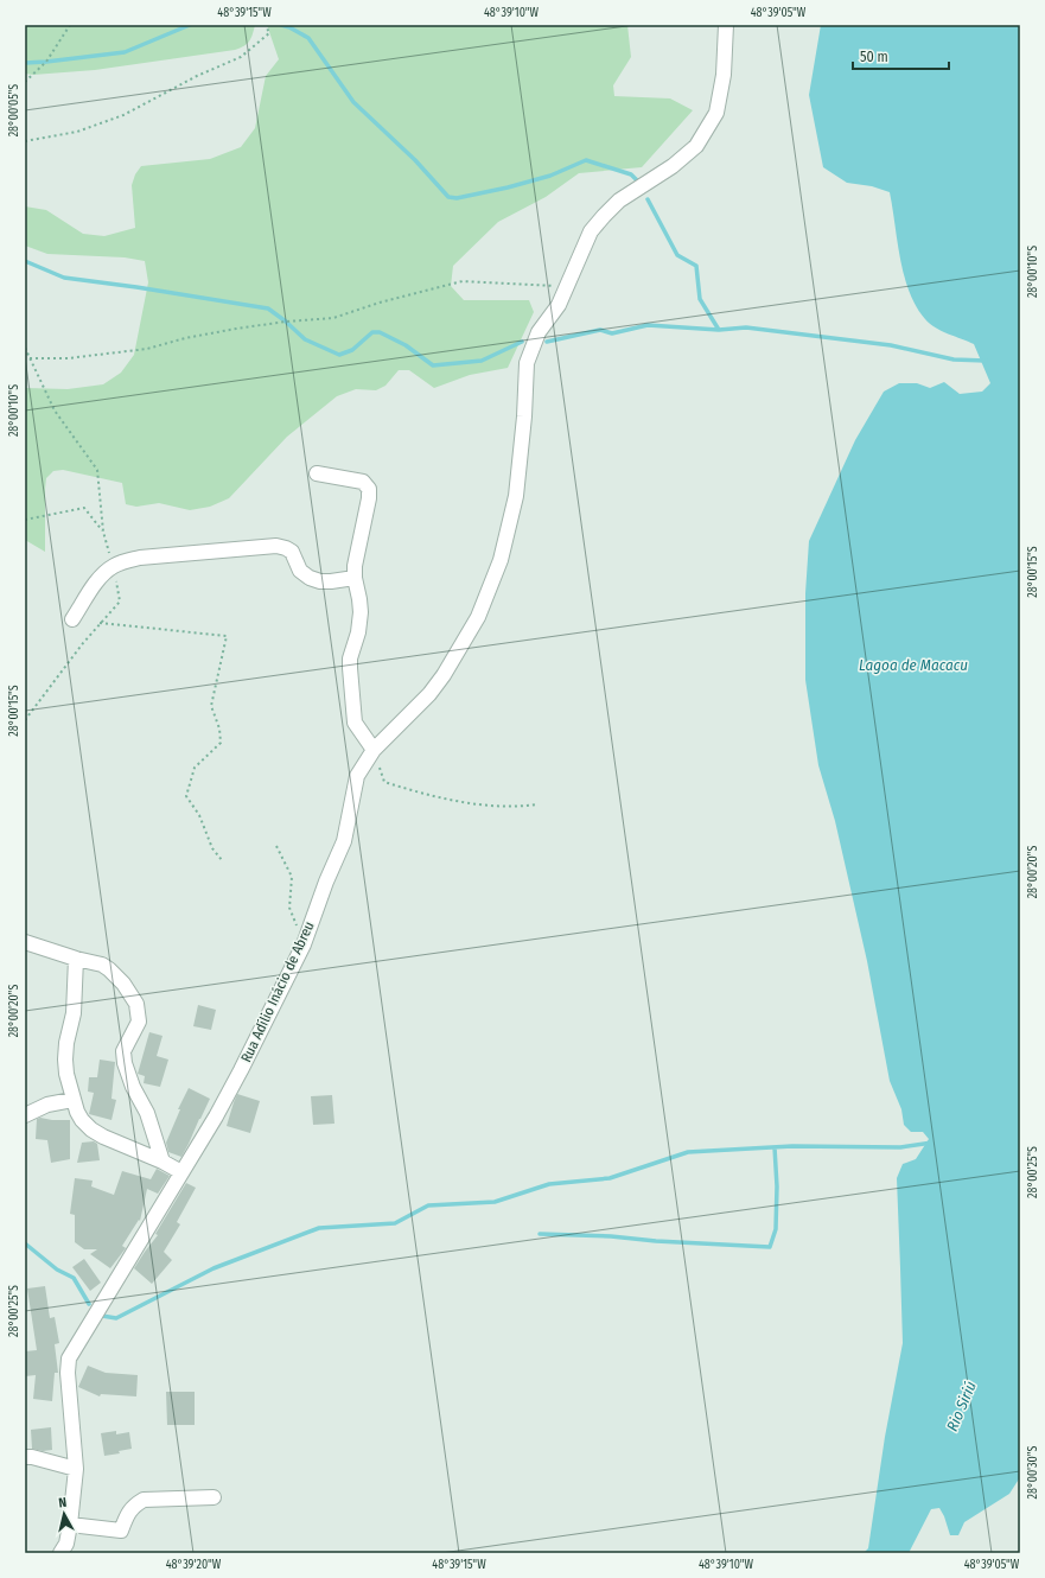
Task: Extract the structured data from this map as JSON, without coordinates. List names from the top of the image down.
{
  "streets": {
    "street": ["Rua Adílio Inácio de Abreu"]
  },
  "water": ["Lagoa de Macacu", "Rio Siriú"],
  "scale_bar": "50 m",
  "north": "top",
  "coordinates": [
    "48°39'15\"W",
    "48°39'10\"W",
    "48°39'05\"W",
    "28°00'05\"S",
    "28°00'10\"S",
    "28°00'15\"S",
    "28°00'20\"S",
    "28°00'25\"S",
    "28°00'30\"S",
    "48°39'20\"W"
  ]
}
